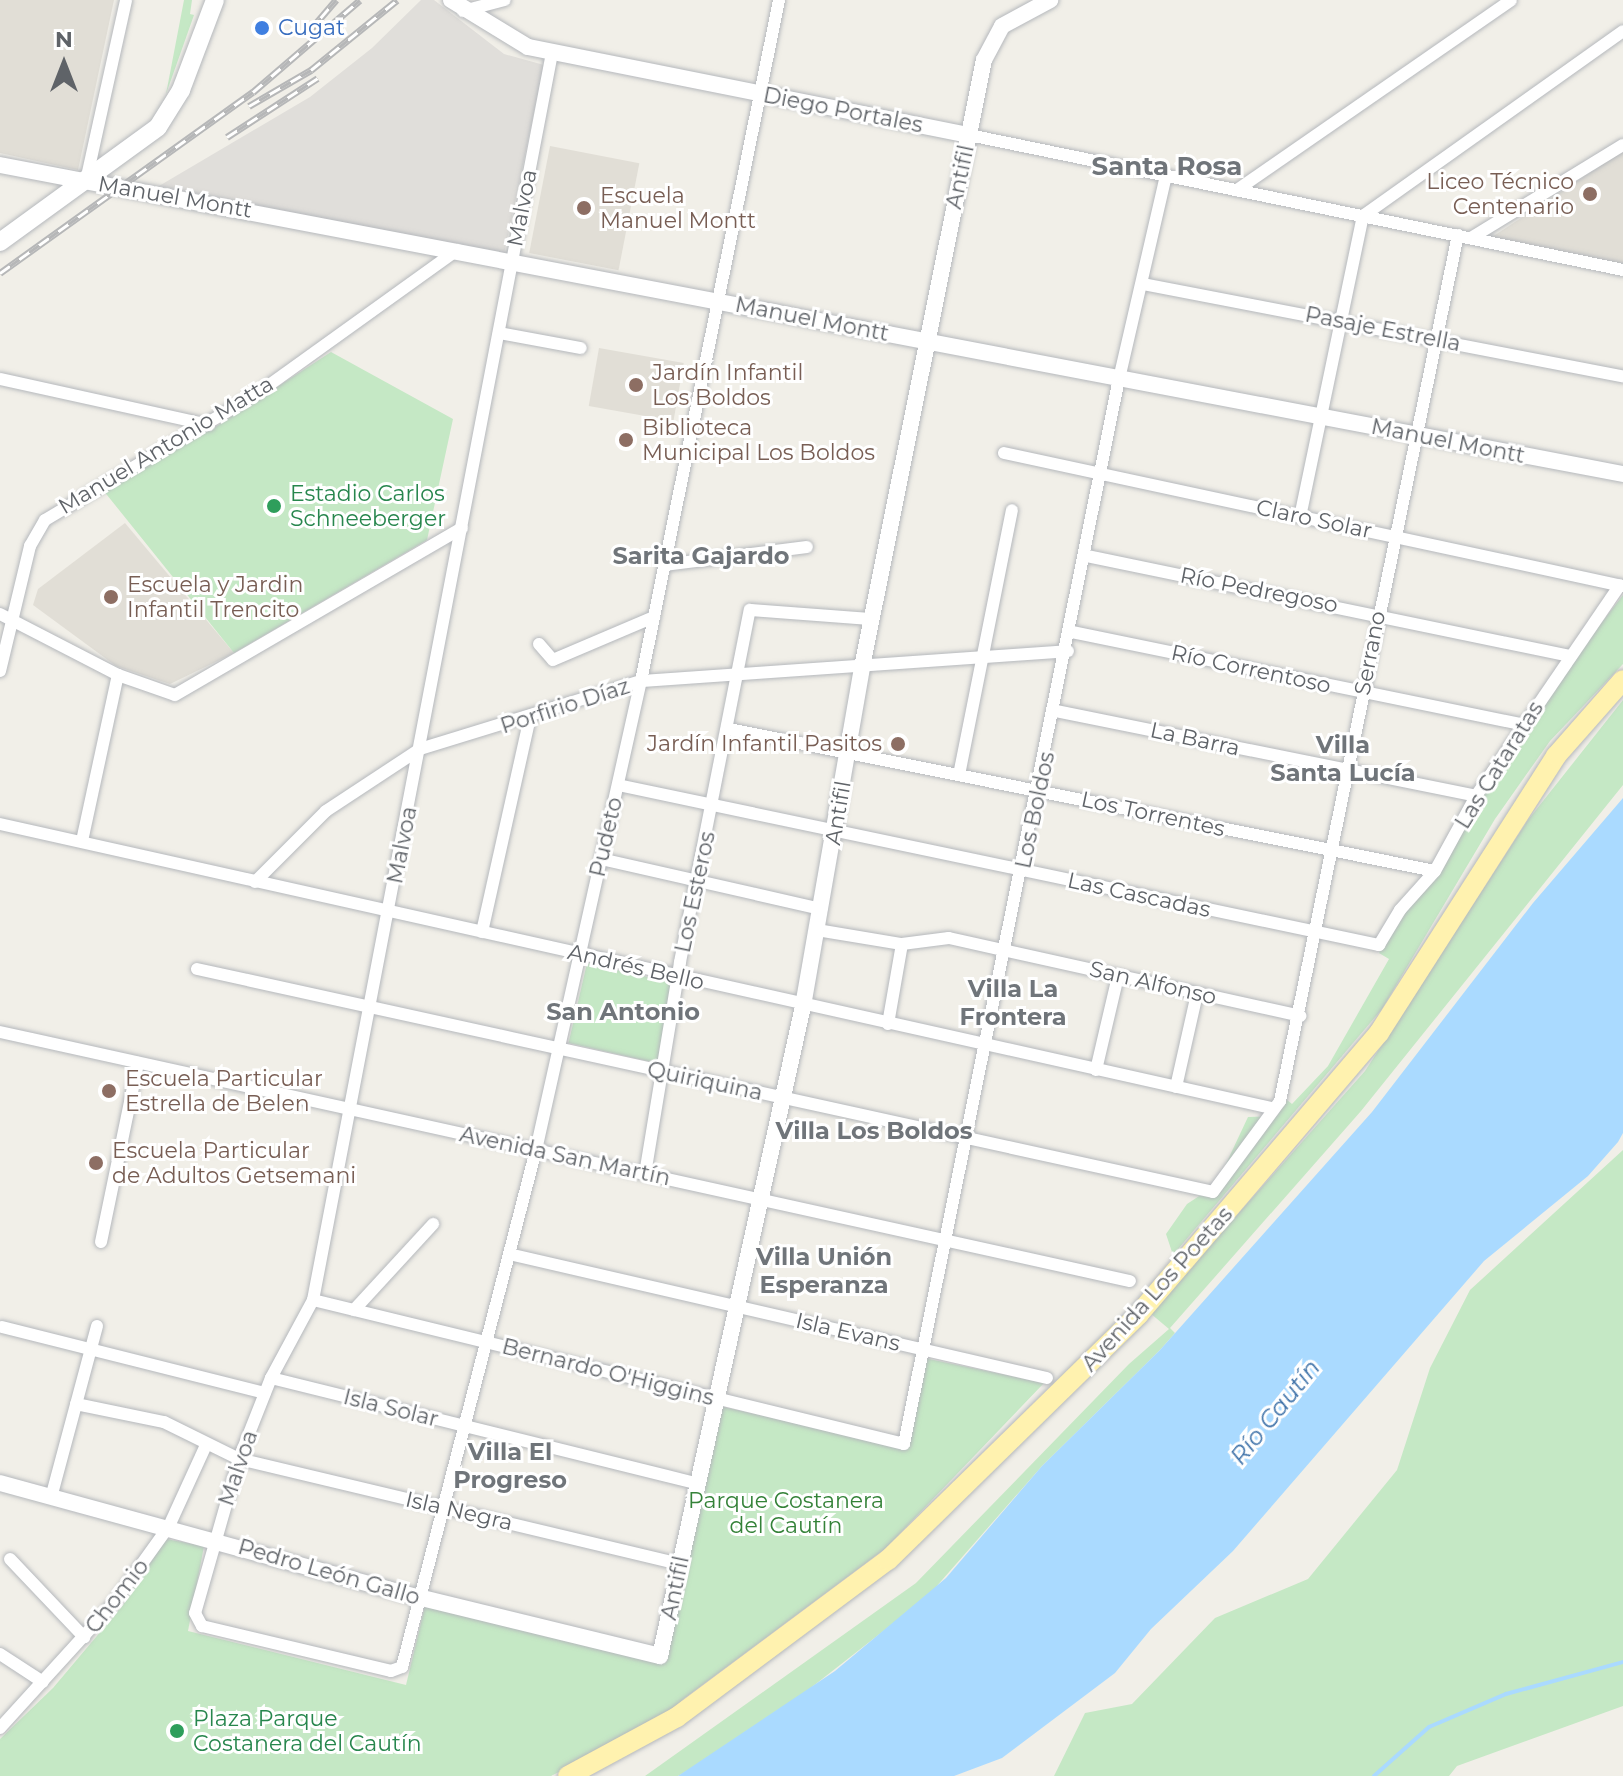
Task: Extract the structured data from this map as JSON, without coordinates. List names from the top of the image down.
{
  "streets": {
    "main road": ["Avenida Los Poetas"],
    "street": [
      "Diego Portales",
      "Antifil",
      "Manuel Montt",
      "Malvoa",
      "Pasaje Estrella",
      "Manuel Antonio Matta",
      "Claro Solar",
      "Río Pedregoso",
      "Serrano",
      "Río Correntoso",
      "Porfirio Díaz",
      "La Barra",
      "Las Cataratas",
      "Los Boldos",
      "Los Torrentes",
      "Pudeto",
      "Los Esteros",
      "Las Cascadas",
      "Andrés Bello",
      "San Alfonso",
      "Quiriquina",
      "Avenida San Martín",
      "Isla Evans",
      "Bernardo O'Higgins",
      "Isla Solar",
      "Isla Negra",
      "Pedro León Gallo",
      "Chomio"
    ]
  },
  "crossings": [
    ["Diego Portales", "Antifil"],
    ["Diego Portales", "Malvoa"],
    ["Diego Portales", "Serrano"],
    ["Diego Portales", "Los Boldos"],
    ["Diego Portales", "Pudeto"],
    ["Antifil", "Manuel Montt"],
    ["Antifil", "Porfirio Díaz"],
    ["Antifil", "Los Torrentes"],
    ["Antifil", "Los Esteros"],
    ["Antifil", "Las Cascadas"],
    ["Antifil", "Andrés Bello"],
    ["Antifil", "San Alfonso"],
    ["Antifil", "Quiriquina"],
    ["Antifil", "Avenida San Martín"],
    ["Antifil", "Isla Evans"],
    ["Antifil", "Bernardo O'Higgins"],
    ["Antifil", "Isla Solar"],
    ["Antifil", "Isla Negra"],
    ["Antifil", "Pedro León Gallo"],
    ["Manuel Montt", "Malvoa"],
    ["Manuel Montt", "Manuel Antonio Matta"],
    ["Manuel Montt", "Serrano"],
    ["Manuel Montt", "Los Boldos"],
    ["Manuel Montt", "Pudeto"],
    ["Malvoa", "Porfirio Díaz"],
    ["Malvoa", "Pudeto"],
    ["Malvoa", "Andrés Bello"],
    ["Malvoa", "Quiriquina"],
    ["Malvoa", "Avenida San Martín"],
    ["Malvoa", "Bernardo O'Higgins"],
    ["Malvoa", "Isla Solar"],
    ["Malvoa", "Isla Negra"],
    ["Malvoa", "Pedro León Gallo"],
    ["Pasaje Estrella", "Serrano"],
    ["Pasaje Estrella", "Los Boldos"],
    ["Claro Solar", "Serrano"],
    ["Claro Solar", "Las Cataratas"],
    ["Claro Solar", "Los Boldos"],
    ["Río Pedregoso", "Serrano"],
    ["Río Pedregoso", "Las Cataratas"],
    ["Río Pedregoso", "Los Boldos"],
    ["Serrano", "Río Correntoso"],
    ["Serrano", "La Barra"],
    ["Serrano", "Los Torrentes"],
    ["Serrano", "Las Cascadas"],
    ["Serrano", "Andrés Bello"],
    ["Serrano", "San Alfonso"],
    ["Serrano", "Quiriquina"],
    ["Río Correntoso", "Las Cataratas"],
    ["Río Correntoso", "Los Boldos"],
    ["Porfirio Díaz", "Los Boldos"],
    ["Porfirio Díaz", "Pudeto"],
    ["Porfirio Díaz", "Los Esteros"],
    ["Porfirio Díaz", "Andrés Bello"],
    ["La Barra", "Las Cataratas"],
    ["La Barra", "Los Boldos"],
    ["Las Cataratas", "Los Torrentes"],
    ["Las Cataratas", "Las Cascadas"],
    ["Los Boldos", "Los Torrentes"],
    ["Los Boldos", "Las Cascadas"],
    ["Los Boldos", "Andrés Bello"],
    ["Los Boldos", "San Alfonso"],
    ["Los Boldos", "Quiriquina"],
    ["Los Boldos", "Avenida San Martín"],
    ["Los Boldos", "Isla Evans"],
    ["Los Boldos", "Bernardo O'Higgins"],
    ["Los Torrentes", "Los Esteros"],
    ["Pudeto", "Las Cascadas"],
    ["Pudeto", "Andrés Bello"],
    ["Pudeto", "Quiriquina"],
    ["Pudeto", "Avenida San Martín"],
    ["Pudeto", "Isla Evans"],
    ["Pudeto", "Bernardo O'Higgins"],
    ["Pudeto", "Isla Solar"],
    ["Pudeto", "Isla Negra"],
    ["Pudeto", "Pedro León Gallo"],
    ["Los Esteros", "Las Cascadas"],
    ["Los Esteros", "Andrés Bello"],
    ["Los Esteros", "Quiriquina"],
    ["Los Esteros", "Avenida San Martín"],
    ["Isla Negra", "Chomio"],
    ["Pedro León Gallo", "Chomio"]
  ],
  "districts": [
    "Santa Rosa",
    "Sarita Gajardo",
    "Villa Santa Lucía",
    "Villa La Frontera",
    "San Antonio",
    "Villa Los Boldos",
    "Villa Unión Esperanza",
    "Villa El Progreso"
  ],
  "water": ["Río Cautín"],
  "parks": ["Parque Costanera del Cautín"],
  "places": [
    "Cugat",
    "Liceo Técnico Centenario",
    "Escuela Manuel Montt",
    "Jardín Infantil Los Boldos",
    "Biblioteca Municipal Los Boldos",
    "Estadio Carlos Schneeberger",
    "Escuela y Jardin Infantil Trencito",
    "Jardín Infantil Pasitos",
    "Escuela Particular Estrella de Belen",
    "Escuela Particular de Adultos Getsemani",
    "Plaza Parque Costanera del Cautín"
  ],
  "north": "top"
}
